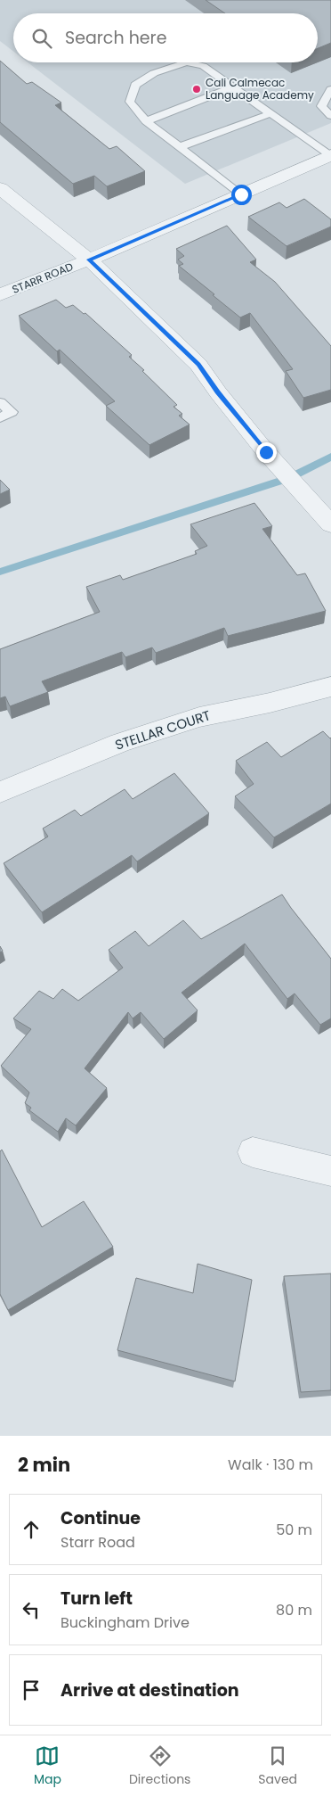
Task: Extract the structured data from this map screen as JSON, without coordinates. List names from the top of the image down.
{
  "streets": {
    "street": ["STARR ROAD", "STELLAR COURT"]
  },
  "places": ["Cali Calmecac Language Academy"],
  "page": {
    "search": "Search here",
    "heading": ["2 min", "Walk · 130 m"],
    "list": [
      ["Continue", "Starr Road", "50 m"],
      ["Turn left", "Buckingham Drive", "80 m"],
      "Arrive at destination"
    ],
    "nav": ["Map", "Directions", "Saved"]
  }
}
